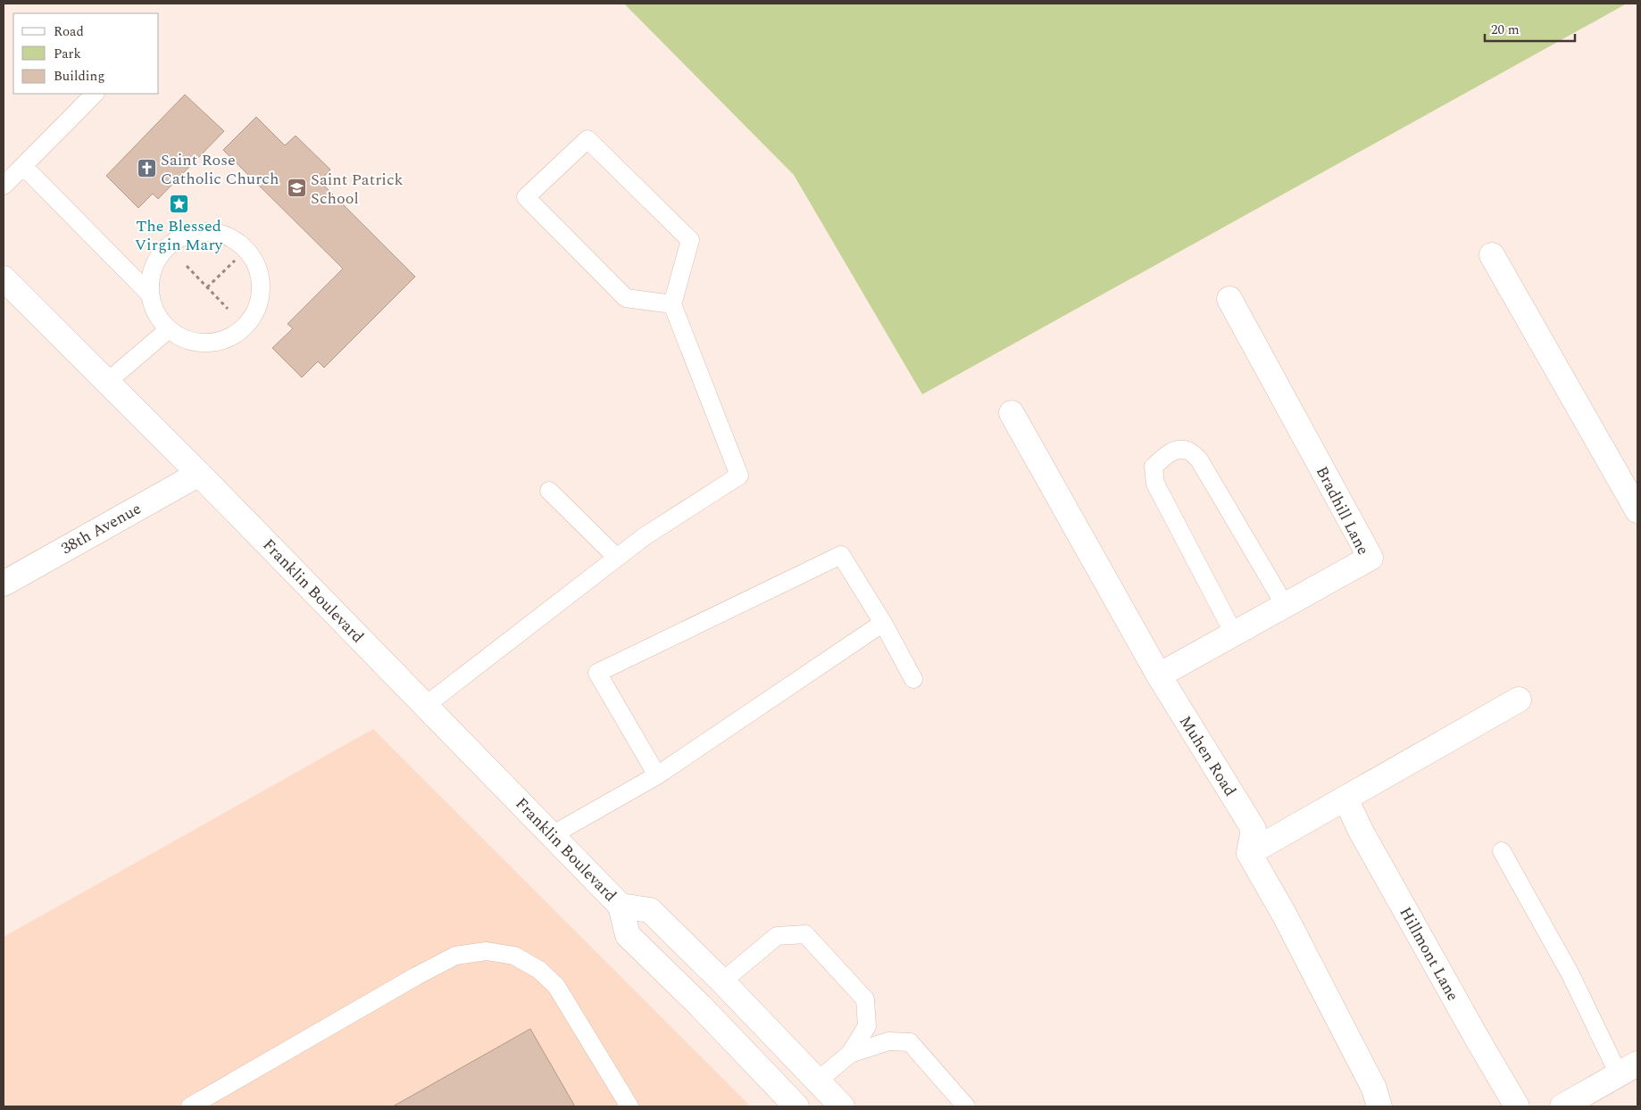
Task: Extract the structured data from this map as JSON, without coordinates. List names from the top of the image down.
{
  "streets": {
    "street": [
      "Bradhill Lane",
      "38th Avenue",
      "Franklin Boulevard",
      "Muhen Road",
      "Hillmont Lane"
    ]
  },
  "crossings": [
    ["Bradhill Lane", "Muhen Road"],
    ["38th Avenue", "Franklin Boulevard"]
  ],
  "places": {
    "church": ["Saint Rose Catholic Church"],
    "school or university": ["Saint Patrick School"],
    "place": ["The Blessed Virgin Mary"]
  },
  "legend": ["Road", "Park", "Building"],
  "scale_bar": "20 m"
}
